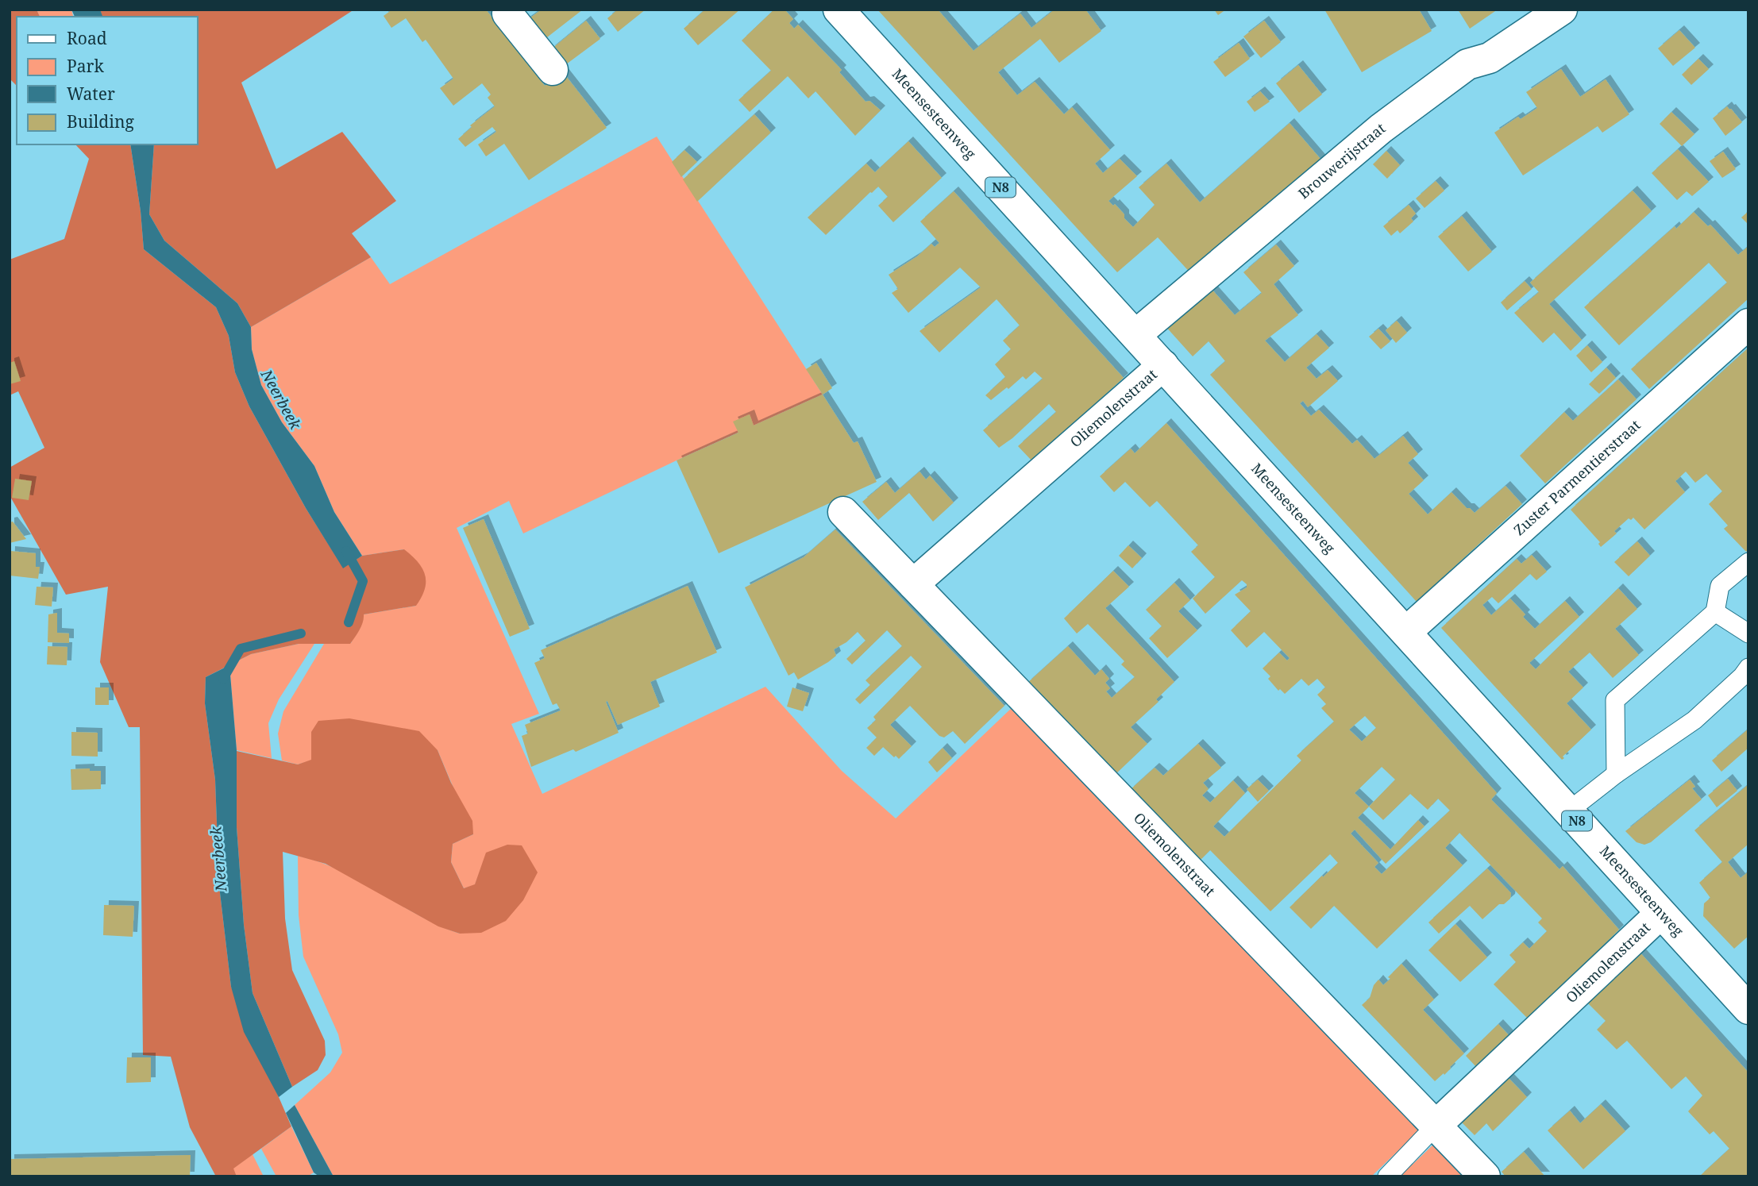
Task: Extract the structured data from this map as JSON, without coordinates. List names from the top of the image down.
{
  "streets": {
    "street": [
      "Meensesteenweg",
      "Brouwerijstraat",
      "N8",
      "Oliemolenstraat",
      "Zuster Parmentierstraat"
    ]
  },
  "crossings": [
    ["Meensesteenweg", "Brouwerijstraat"],
    ["Meensesteenweg", "Oliemolenstraat"],
    ["Meensesteenweg", "Zuster Parmentierstraat"]
  ],
  "water": ["Neerbeek"],
  "legend": [
    "Road",
    "Park",
    "Water",
    "Building"
  ]
}
